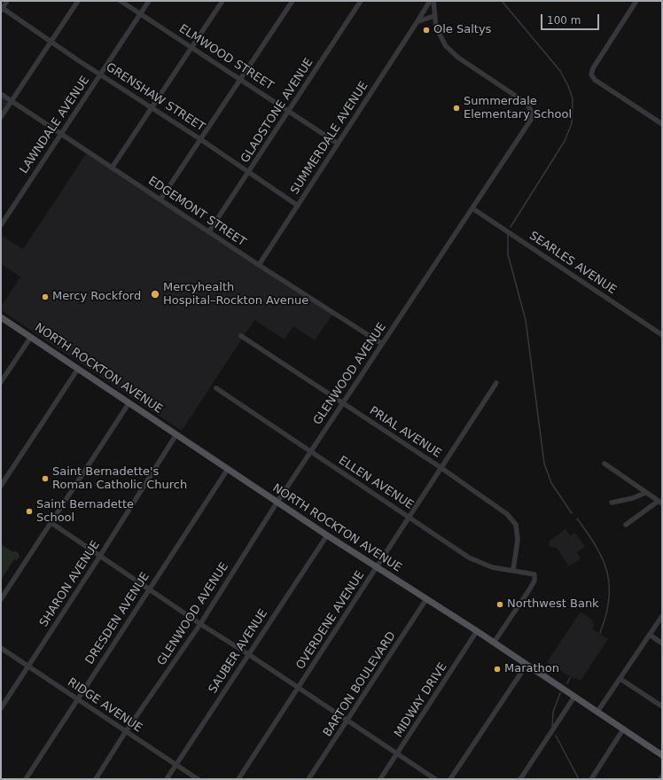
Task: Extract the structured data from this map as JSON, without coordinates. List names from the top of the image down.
{
  "streets": {
    "main road": ["NORTH ROCKTON AVENUE"],
    "street": [
      "ELMWOOD STREET",
      "GRENSHAW STREET",
      "GLADSTONE AVENUE",
      "LAWNDALE AVENUE",
      "SUMMERDALE AVENUE",
      "EDGEMONT STREET",
      "SEARLES AVENUE",
      "GLENWOOD AVENUE",
      "PRIAL AVENUE",
      "ELLEN AVENUE",
      "SHARON AVENUE",
      "DRESDEN AVENUE",
      "OVERDENE AVENUE",
      "SAUBER AVENUE",
      "BARTON BOULEVARD",
      "MIDWAY DRIVE",
      "RIDGE AVENUE"
    ]
  },
  "crossings": [
    ["ELMWOOD STREET", "GLADSTONE AVENUE"],
    ["ELMWOOD STREET", "LAWNDALE AVENUE"],
    ["ELMWOOD STREET", "SUMMERDALE AVENUE"],
    ["GRENSHAW STREET", "GLADSTONE AVENUE"],
    ["GRENSHAW STREET", "LAWNDALE AVENUE"],
    ["GRENSHAW STREET", "SUMMERDALE AVENUE"],
    ["GLADSTONE AVENUE", "EDGEMONT STREET"],
    ["LAWNDALE AVENUE", "EDGEMONT STREET"],
    ["SUMMERDALE AVENUE", "EDGEMONT STREET"],
    ["EDGEMONT STREET", "GLENWOOD AVENUE"],
    ["SEARLES AVENUE", "GLENWOOD AVENUE"],
    ["NORTH ROCKTON AVENUE", "GLENWOOD AVENUE"],
    ["NORTH ROCKTON AVENUE", "ELLEN AVENUE"],
    ["NORTH ROCKTON AVENUE", "SHARON AVENUE"],
    ["NORTH ROCKTON AVENUE", "DRESDEN AVENUE"],
    ["NORTH ROCKTON AVENUE", "OVERDENE AVENUE"],
    ["NORTH ROCKTON AVENUE", "SAUBER AVENUE"],
    ["NORTH ROCKTON AVENUE", "BARTON BOULEVARD"],
    ["NORTH ROCKTON AVENUE", "MIDWAY DRIVE"],
    ["GLENWOOD AVENUE", "PRIAL AVENUE"],
    ["GLENWOOD AVENUE", "ELLEN AVENUE"],
    ["GLENWOOD AVENUE", "RIDGE AVENUE"],
    ["PRIAL AVENUE", "ELLEN AVENUE"],
    ["PRIAL AVENUE", "OVERDENE AVENUE"],
    ["ELLEN AVENUE", "OVERDENE AVENUE"],
    ["SHARON AVENUE", "RIDGE AVENUE"],
    ["DRESDEN AVENUE", "RIDGE AVENUE"],
    ["SAUBER AVENUE", "RIDGE AVENUE"]
  ],
  "places": [
    "Ole Saltys",
    "Summerdale Elementary School",
    "Mercyhealth Hospital–Rockton Avenue",
    "Mercy Rockford",
    "Saint Bernadette's Roman Catholic Church",
    "Saint Bernadette School",
    "Northwest Bank",
    "Marathon"
  ],
  "scale_bar": "100 m"
}
